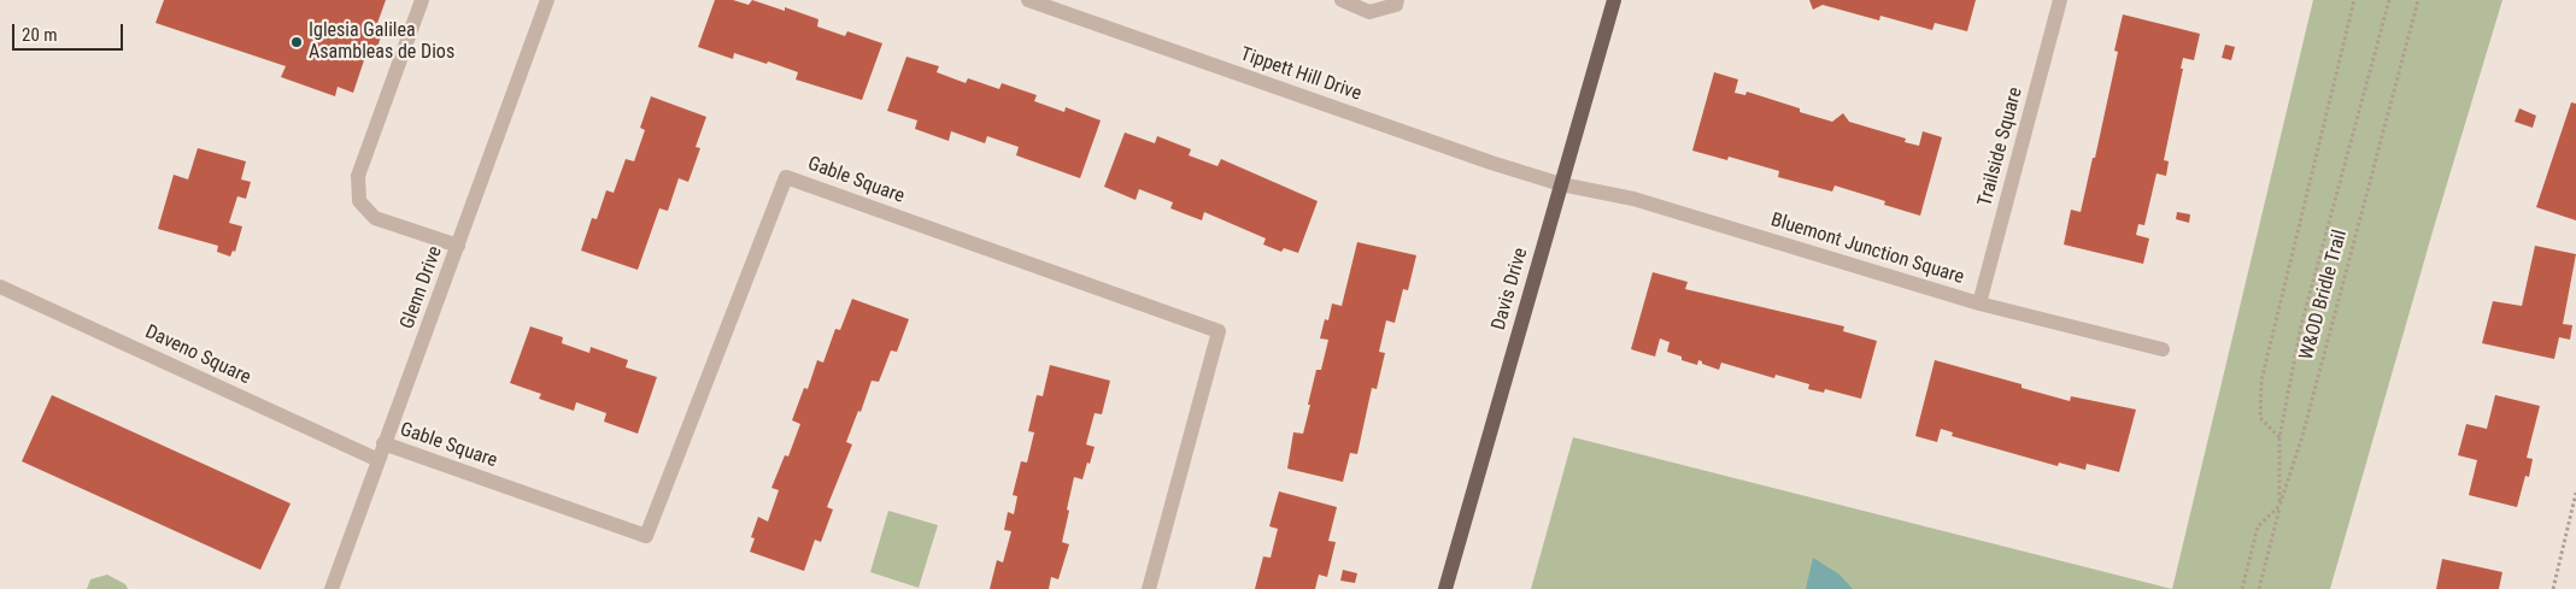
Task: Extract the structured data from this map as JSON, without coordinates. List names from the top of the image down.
{
  "streets": {
    "main road": ["Davis Drive"],
    "street": [
      "Tippett Hill Drive",
      "Trailside Square",
      "Gable Square",
      "Bluemont Junction Square",
      "Glenn Drive",
      "Daveno Square"
    ],
    "path": ["W&OD Bridle Trail"]
  },
  "crossings": [
    ["Tippett Hill Drive", "Bluemont Junction Square"],
    ["Tippett Hill Drive", "Davis Drive"],
    ["Trailside Square", "Bluemont Junction Square"],
    ["Gable Square", "Glenn Drive"],
    ["Bluemont Junction Square", "Davis Drive"],
    ["Glenn Drive", "Daveno Square"]
  ],
  "places": ["Iglesia Galilea Asambleas de Dios"],
  "scale_bar": "20 m"
}
